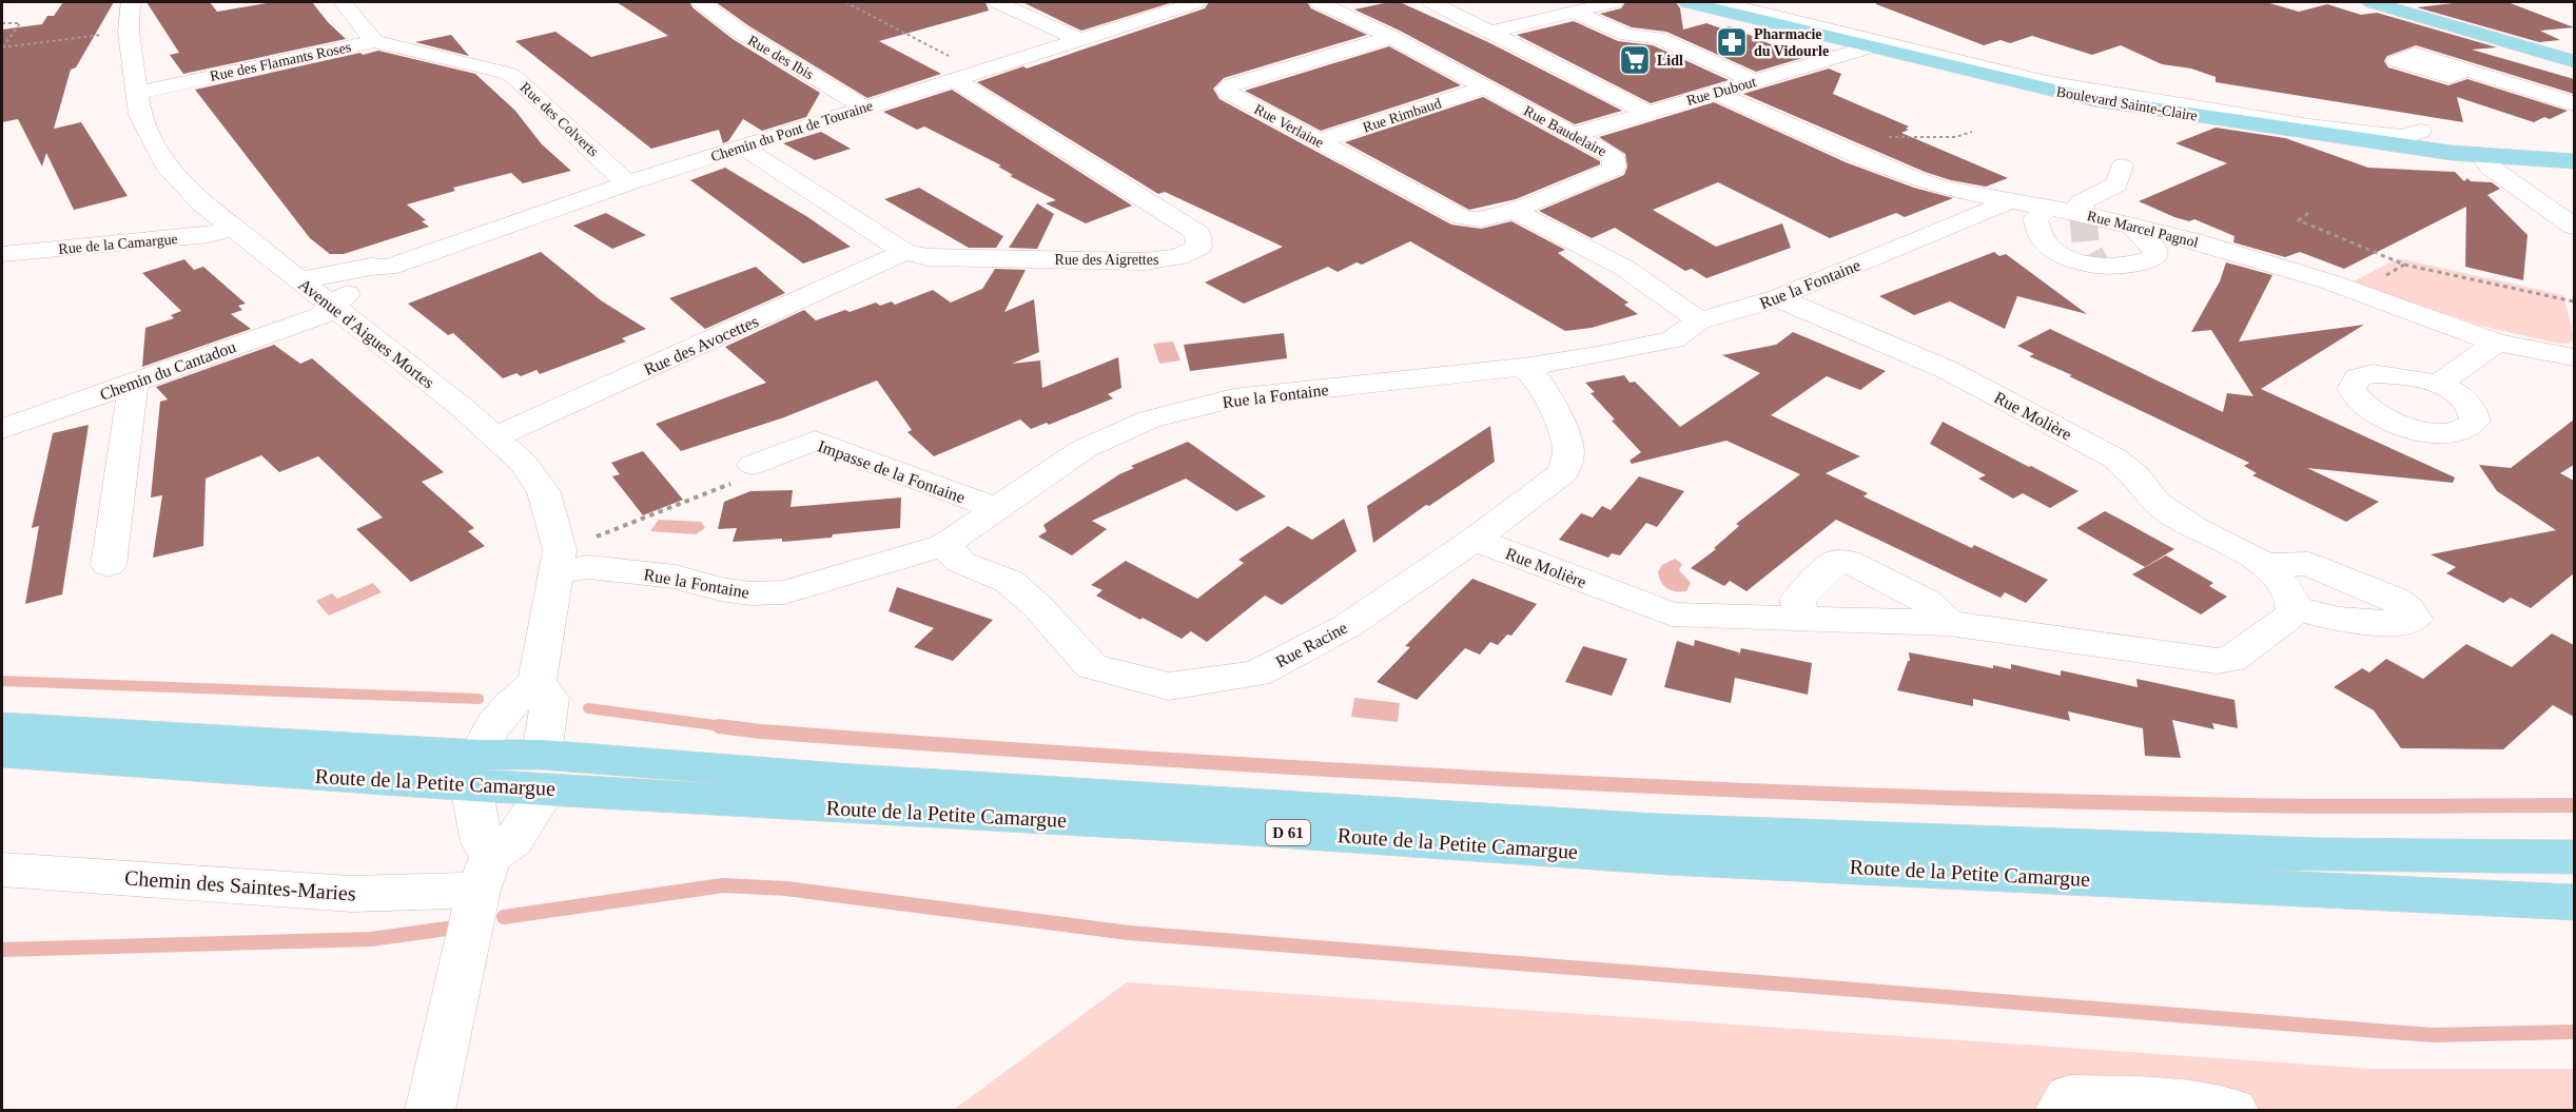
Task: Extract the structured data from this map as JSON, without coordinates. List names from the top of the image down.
{
  "streets": {
    "main road": ["Boulevard Sainte-Claire", "Route de la Petite Camargue", "D 61"],
    "street": [
      "Rue des Ibis",
      "Rue des Flamants Roses",
      "Rue Dubout",
      "Rue Rimbaud",
      "Rue des Colverts",
      "Rue Verlaine",
      "Chemin du Pont de Touraine",
      "Rue Baudelaire",
      "Rue Marcel Pagnol",
      "Rue de la Camargue",
      "Rue des Aigrettes",
      "Rue la Fontaine",
      "Avenue d'Aigues Mortes",
      "Rue des Avocettes",
      "Chemin du Cantadou",
      "Rue Molière",
      "Impasse de la Fontaine",
      "Rue Racine",
      "Chemin des Saintes-Maries"
    ]
  },
  "crossings": [
    ["Rue des Ibis", "Chemin du Pont de Touraine"],
    ["Rue des Flamants Roses", "Rue des Colverts"],
    ["Rue des Flamants Roses", "Avenue d'Aigues Mortes"],
    ["Rue Dubout", "Boulevard Sainte-Claire"],
    ["Rue Dubout", "Rue Baudelaire"],
    ["Rue Dubout", "Rue Marcel Pagnol"],
    ["Rue Rimbaud", "Rue Verlaine"],
    ["Rue Rimbaud", "Rue Baudelaire"],
    ["Rue des Colverts", "Chemin du Pont de Touraine"],
    ["Rue Verlaine", "Rue Baudelaire"],
    ["Chemin du Pont de Touraine", "Rue des Aigrettes"],
    ["Chemin du Pont de Touraine", "Avenue d'Aigues Mortes"],
    ["Chemin du Pont de Touraine", "Chemin du Cantadou"],
    ["Rue Marcel Pagnol", "Rue la Fontaine"],
    ["Rue de la Camargue", "Avenue d'Aigues Mortes"],
    ["Rue des Aigrettes", "Rue des Avocettes"],
    ["Rue la Fontaine", "Avenue d'Aigues Mortes"],
    ["Rue la Fontaine", "Rue Molière"],
    ["Rue la Fontaine", "Impasse de la Fontaine"],
    ["Rue la Fontaine", "Rue Racine"],
    ["Avenue d'Aigues Mortes", "Rue des Avocettes"],
    ["Avenue d'Aigues Mortes", "Chemin du Cantadou"],
    ["Rue Molière", "Rue Racine"]
  ],
  "places": {
    "pharmacy": ["Pharmacie du Vidourle"],
    "supermarket": ["Lidl"]
  }
}
